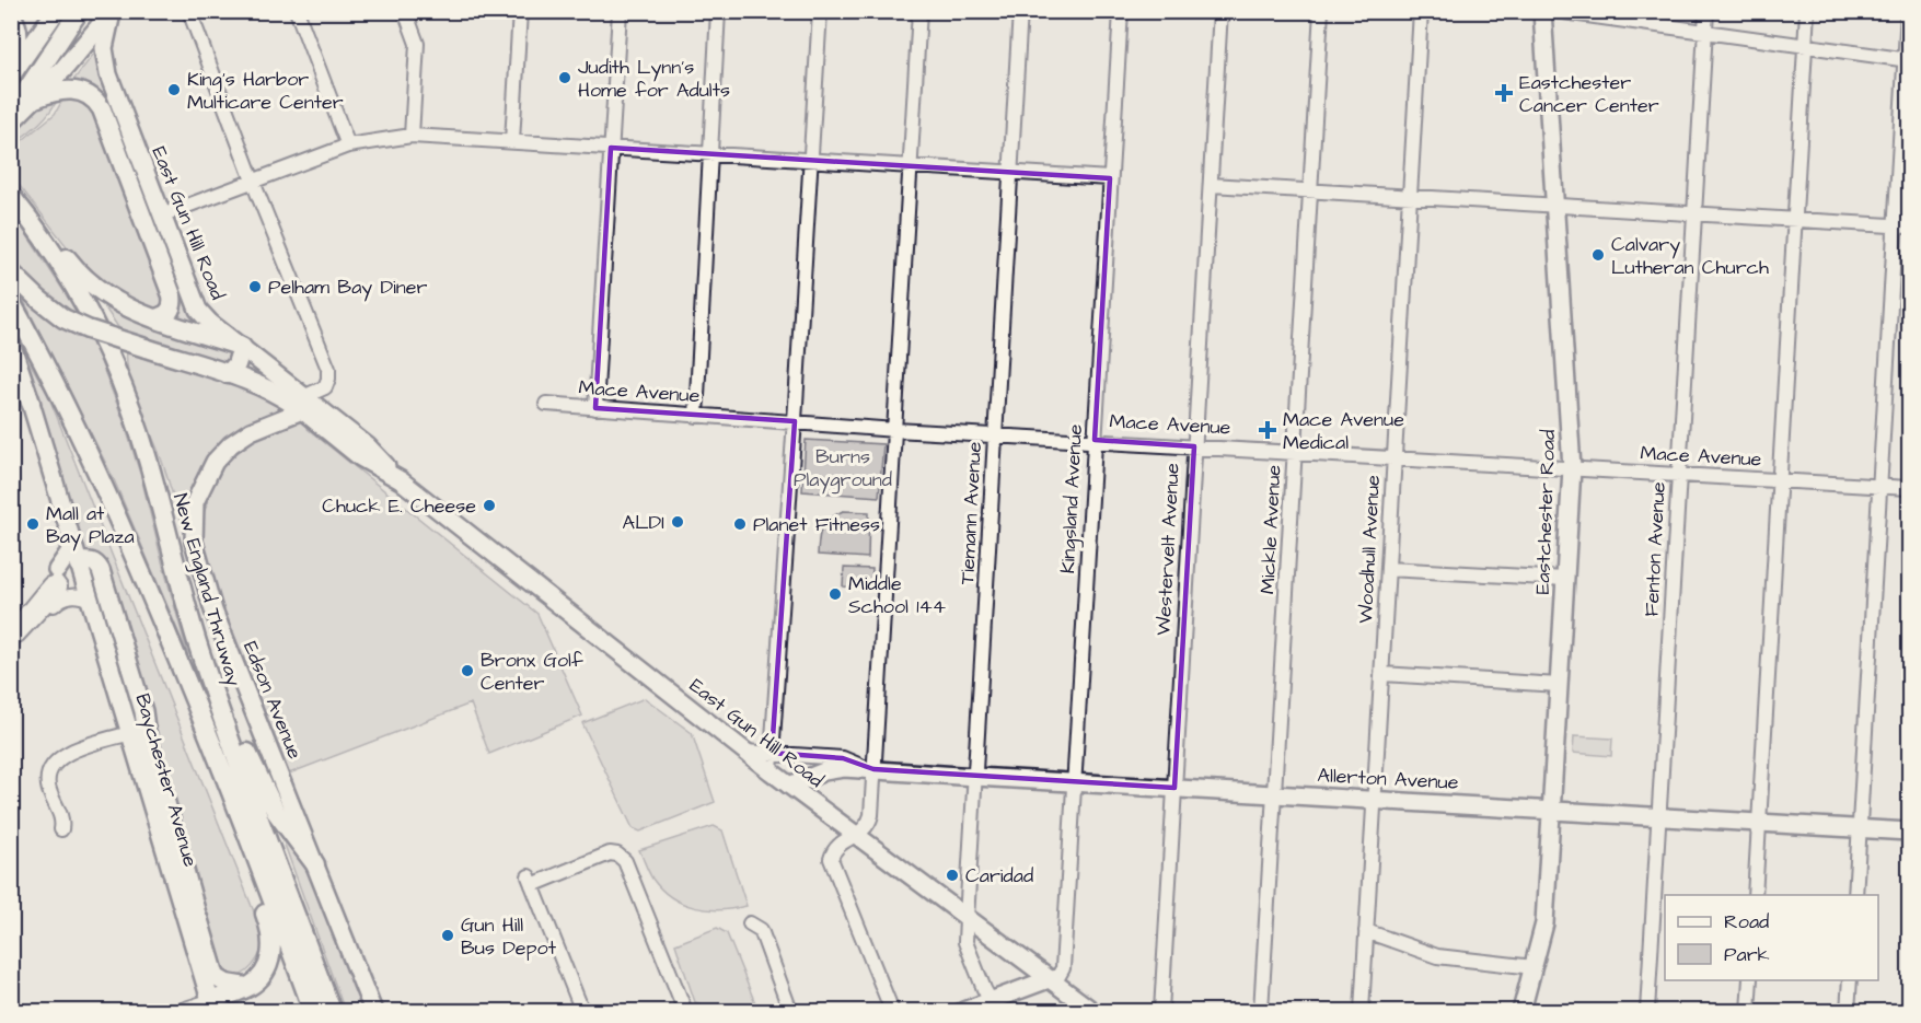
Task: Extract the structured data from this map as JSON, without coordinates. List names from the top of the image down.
{
  "streets": {
    "highway": ["New England Thruway"],
    "main road": [
      "East Gun Hill Road",
      "Eastchester Road",
      "Edson Avenue",
      "Allerton Avenue",
      "Baychester Avenue"
    ],
    "street": [
      "Mace Avenue",
      "Kingsland Avenue",
      "Tiemann Avenue",
      "Mickle Avenue",
      "Westervelt Avenue",
      "Woodhull Avenue",
      "Fenton Avenue"
    ]
  },
  "crossings": [
    ["East Gun Hill Road", "Kingsland Avenue"],
    ["East Gun Hill Road", "Tiemann Avenue"],
    ["East Gun Hill Road", "Edson Avenue"],
    ["East Gun Hill Road", "Allerton Avenue"],
    ["Mace Avenue", "Kingsland Avenue"],
    ["Mace Avenue", "Eastchester Road"],
    ["Mace Avenue", "Tiemann Avenue"],
    ["Mace Avenue", "Mickle Avenue"],
    ["Mace Avenue", "Westervelt Avenue"],
    ["Mace Avenue", "Woodhull Avenue"],
    ["Mace Avenue", "Fenton Avenue"],
    ["Kingsland Avenue", "Allerton Avenue"],
    ["Eastchester Road", "Allerton Avenue"],
    ["Tiemann Avenue", "Allerton Avenue"],
    ["Mickle Avenue", "Allerton Avenue"],
    ["Westervelt Avenue", "Allerton Avenue"],
    ["Woodhull Avenue", "Allerton Avenue"],
    ["Fenton Avenue", "Allerton Avenue"]
  ],
  "parks": ["Burns Playground"],
  "places": {
    "other": [
      "Judith Lynn's Home for Adults",
      "King’s Harbor Multicare Center",
      "Calvary Lutheran Church",
      "Pelham Bay Diner",
      "Chuck E. Cheese",
      "ALDI",
      "Mall at Bay Plaza",
      "Planet Fitness",
      "Middle School 144",
      "Bronx Golf Center",
      "Caridad",
      "Gun Hill Bus Depot"
    ],
    "health": ["Eastchester Cancer Center", "Mace Avenue Medical"]
  },
  "legend": ["Road", "Park"]
}
